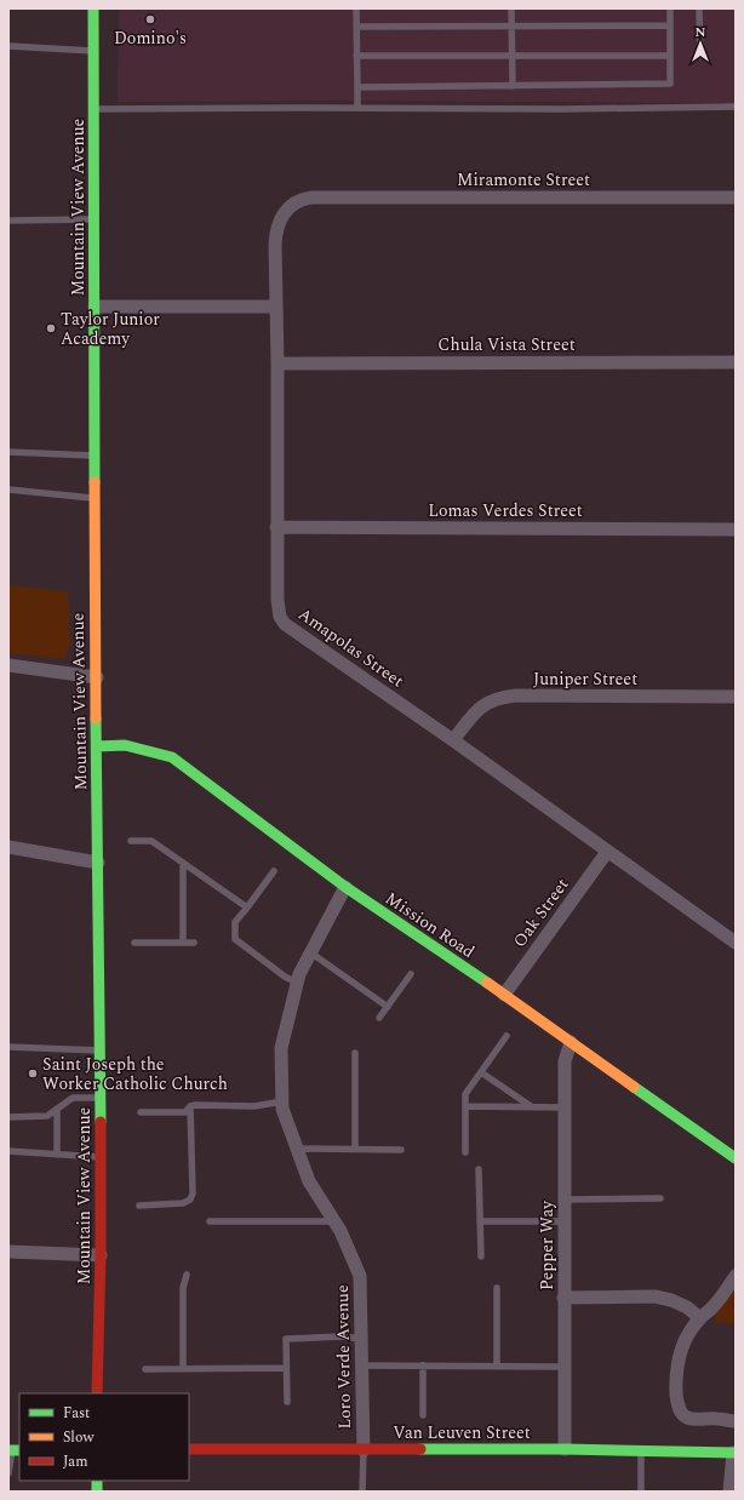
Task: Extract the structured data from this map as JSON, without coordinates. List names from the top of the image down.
{
  "streets": {
    "main road": ["Mountain View Avenue", "Mission Road", "Van Leuven Street"],
    "street": [
      "Miramonte Street",
      "Chula Vista Street",
      "Lomas Verdes Street",
      "Amapolas Street",
      "Juniper Street",
      "Oak Street",
      "Pepper Way",
      "Loro Verde Avenue"
    ]
  },
  "crossings": [
    ["Miramonte Street", "Amapolas Street"],
    ["Mountain View Avenue", "Mission Road"],
    ["Chula Vista Street", "Amapolas Street"],
    ["Lomas Verdes Street", "Amapolas Street"],
    ["Amapolas Street", "Juniper Street"],
    ["Amapolas Street", "Oak Street"],
    ["Oak Street", "Mission Road"],
    ["Mission Road", "Pepper Way"],
    ["Mission Road", "Loro Verde Avenue"],
    ["Pepper Way", "Van Leuven Street"],
    ["Loro Verde Avenue", "Van Leuven Street"]
  ],
  "places": ["Domino's", "Taylor Junior Academy", "Saint Joseph the Worker Catholic Church"],
  "legend": ["Fast", "Slow", "Jam"],
  "north": "top"
}
